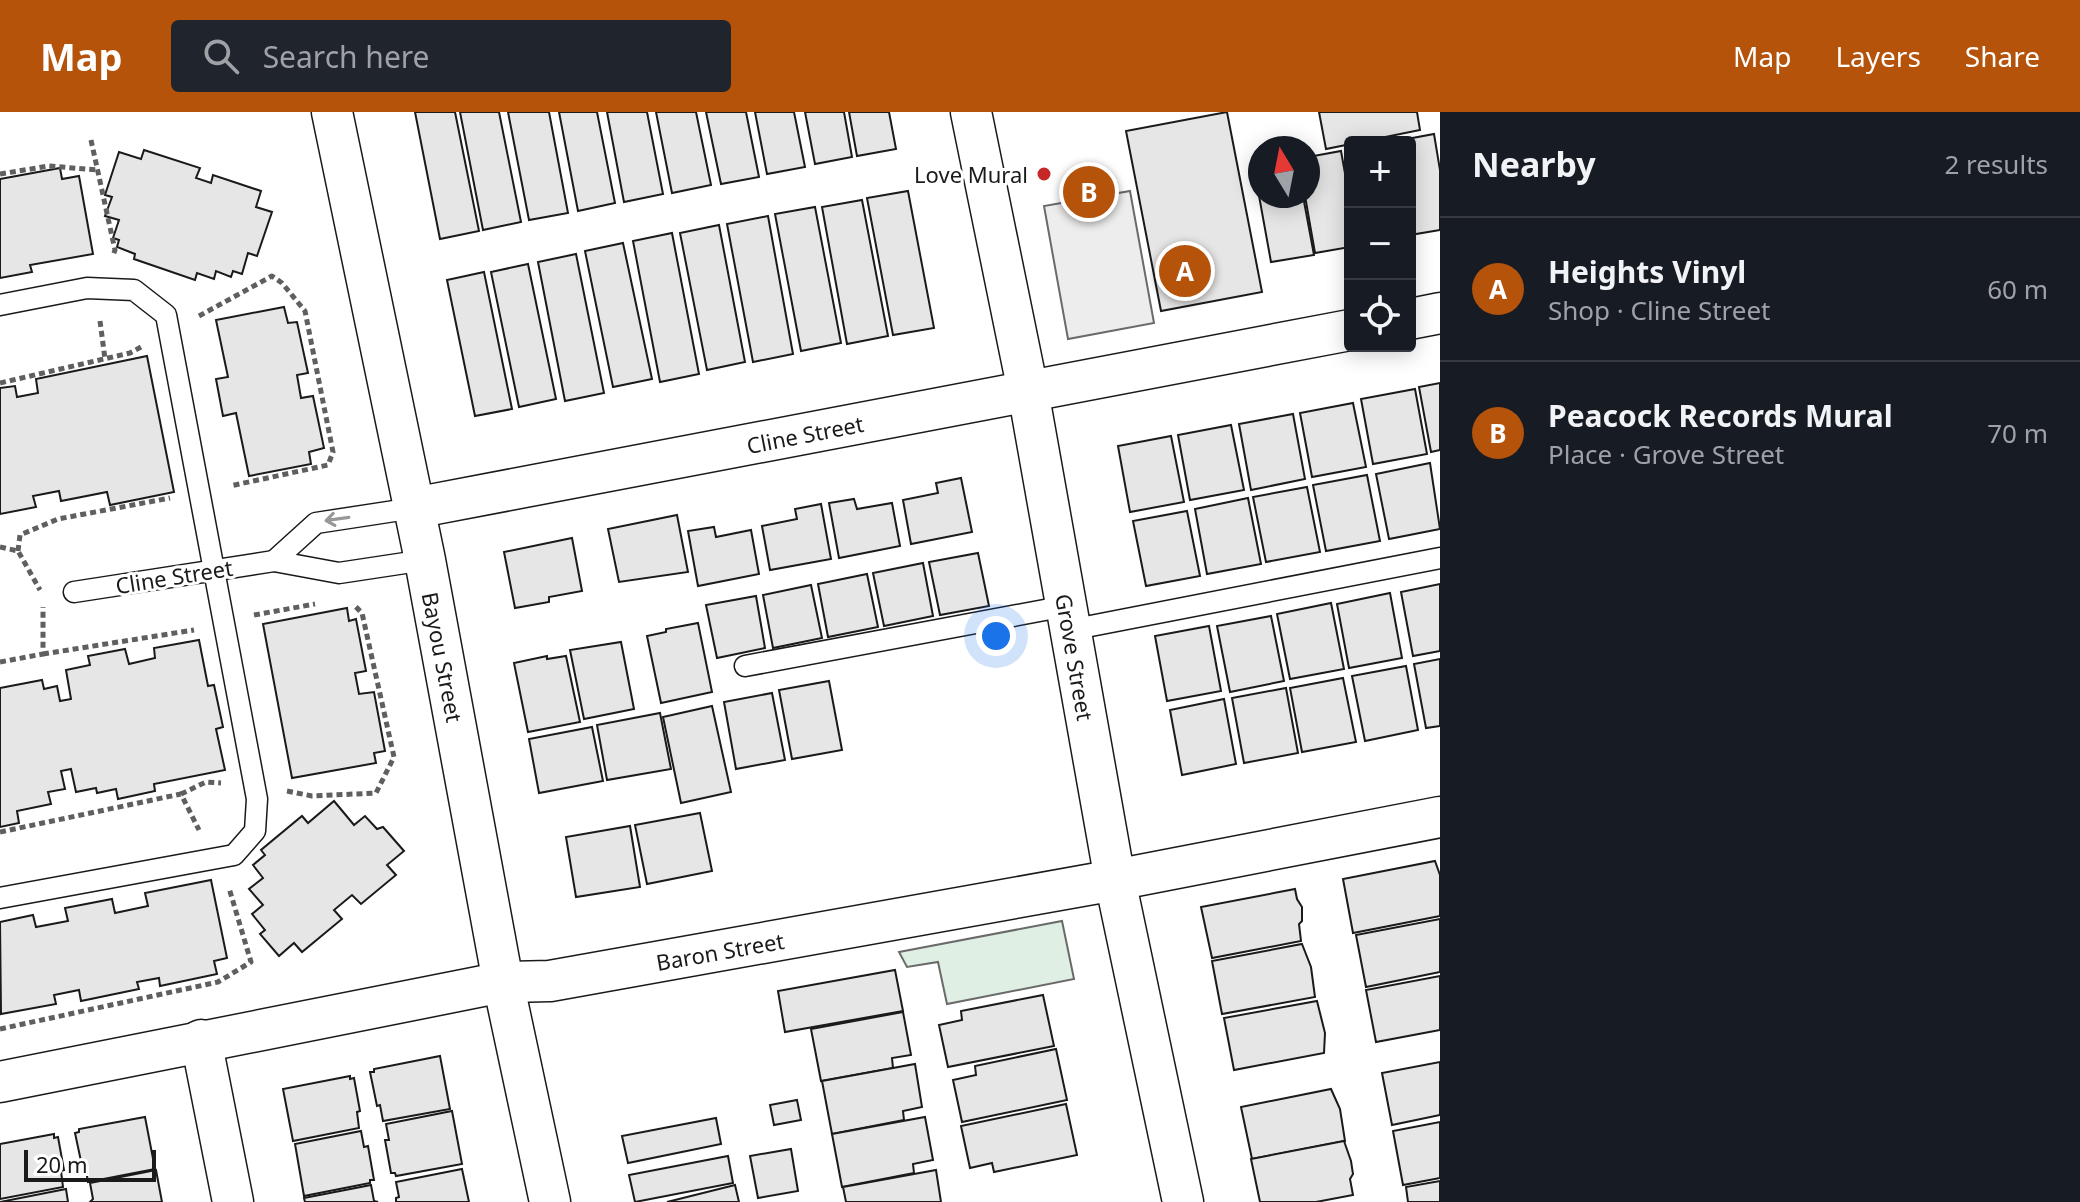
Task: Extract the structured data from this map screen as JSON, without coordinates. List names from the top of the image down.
{
  "streets": {
    "street": [
      "Cline Street",
      "Bayou Street",
      "Grove Street",
      "Baron Street"
    ]
  },
  "crossings": [
    ["Cline Street", "Bayou Street"],
    ["Cline Street", "Grove Street"],
    ["Bayou Street", "Baron Street"],
    ["Grove Street", "Baron Street"]
  ],
  "places": ["Love Mural"],
  "scale_bar": "20 m",
  "north": "top",
  "page": {
    "header": "Map",
    "search": "Search here",
    "nav": ["Map", "Layers", "Share"],
    "heading": ["Nearby", "2 results"],
    "map_buttons": ["+", "−"],
    "pins": ["B", "A"],
    "list": [
      {
        "mark": "A",
        "name": "Heights Vinyl",
        "note": "Shop · Cline Street",
        "value": "60 m"
      },
      {
        "mark": "B",
        "name": "Peacock Records Mural",
        "note": "Place · Grove Street",
        "value": "70 m"
      }
    ],
    "scale": "20 m"
  }
}
